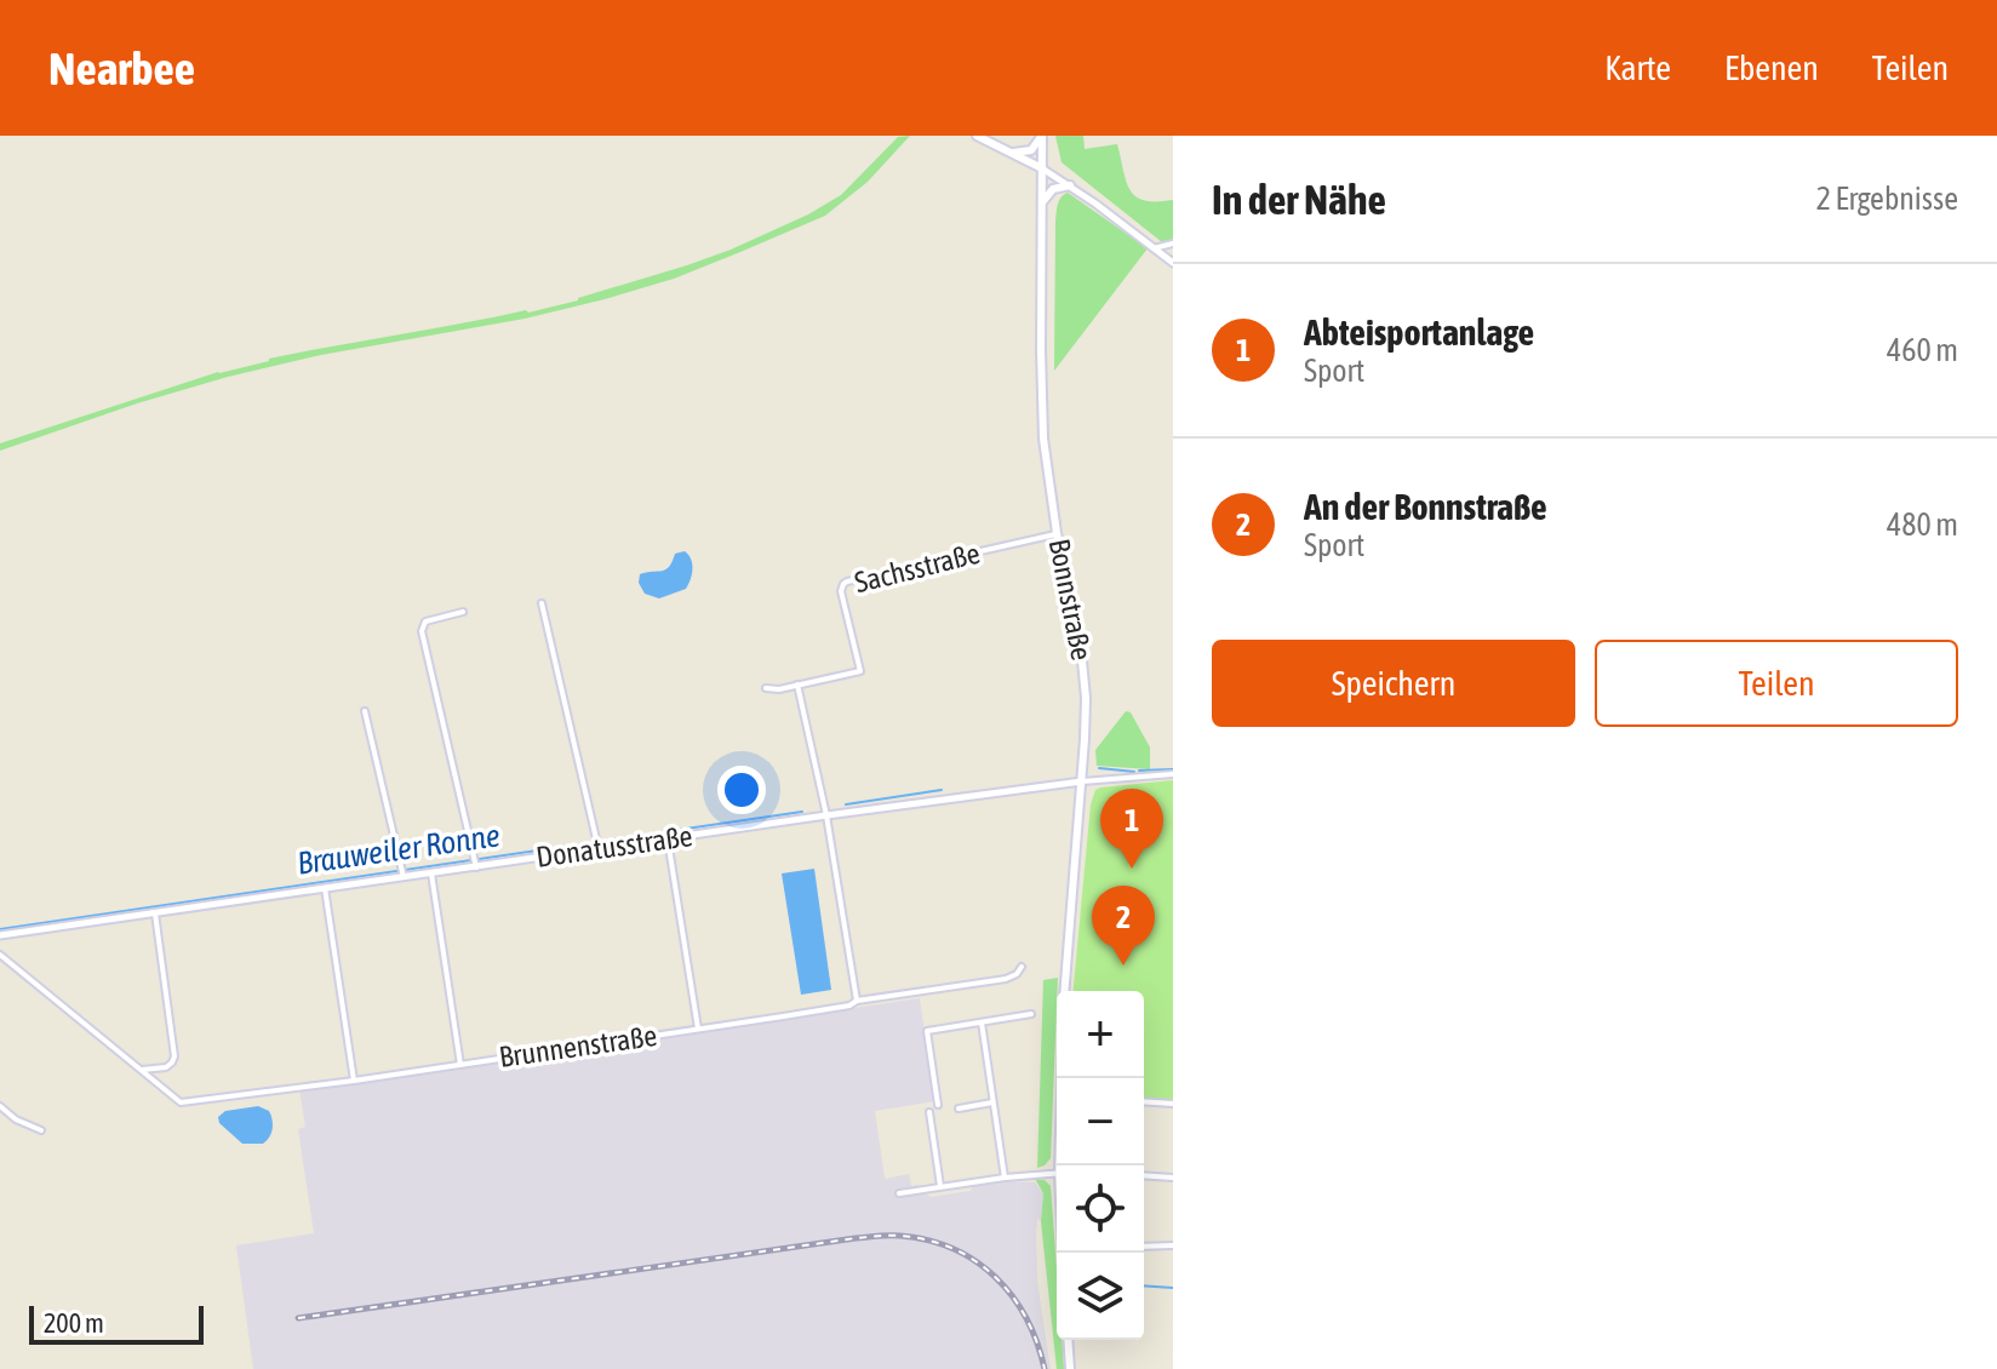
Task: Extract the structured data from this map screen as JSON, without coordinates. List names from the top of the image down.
{
  "streets": {
    "main road": ["Bonnstraße"],
    "street": ["Sachsstraße", "Donatusstraße", "Brunnenstraße"]
  },
  "crossings": [
    ["Sachsstraße", "Bonnstraße"],
    ["Bonnstraße", "Donatusstraße"]
  ],
  "water": ["Brauweiler Ronne"],
  "scale_bar": "200 m",
  "page": {
    "header": "Nearbee",
    "nav": ["Karte", "Ebenen", "Teilen"],
    "heading": ["In der Nähe", "2 Ergebnisse"],
    "list": [
      {
        "mark": "1",
        "name": "Abteisportanlage",
        "note": "Sport",
        "value": "460 m"
      },
      {
        "mark": "2",
        "name": "An der Bonnstraße",
        "note": "Sport",
        "value": "480 m"
      }
    ],
    "buttons": ["Speichern", "Teilen"],
    "pins": ["1", "2"],
    "map_buttons": ["+", "−"],
    "scale": "200 m"
  }
}
